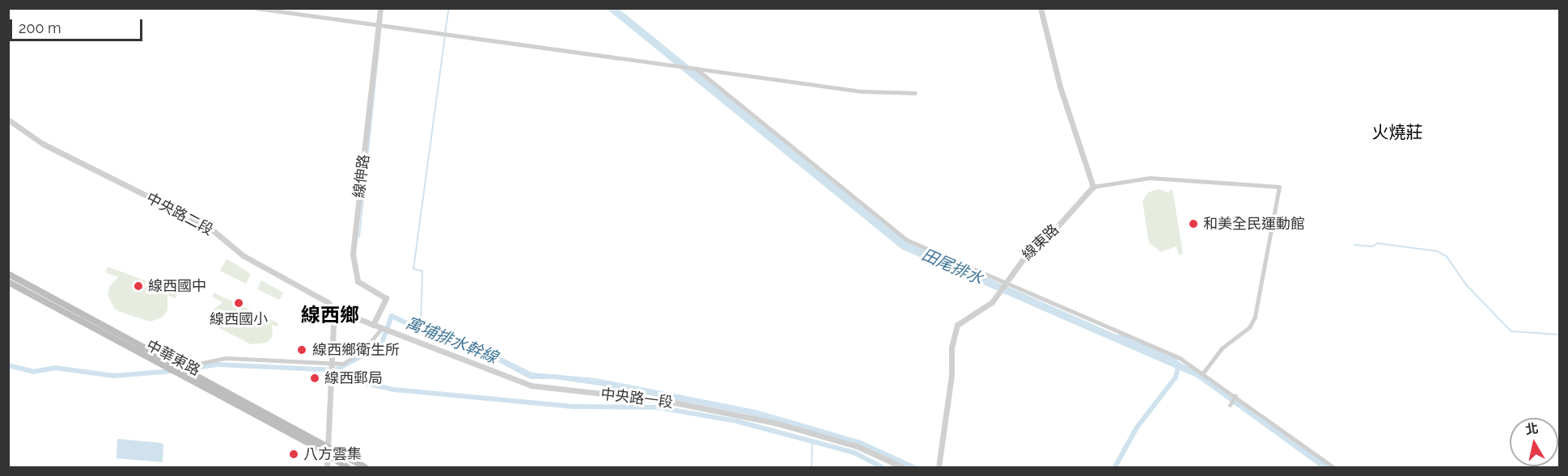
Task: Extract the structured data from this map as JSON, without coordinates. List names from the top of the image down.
{
  "streets": {
    "main road": ["中華東路"],
    "street": [
      "線伸路",
      "中央路二段",
      "線東路",
      "中央路一段"
    ]
  },
  "crossings": [
    ["線伸路", "中央路二段"],
    ["線伸路", "中央路一段"],
    ["中央路二段", "中央路一段"]
  ],
  "districts": ["火燒莊", "線西鄉"],
  "water": ["田尾排水", "寓埔排水幹線"],
  "places": [
    "和美全民運動館",
    "線西國中",
    "線西國小",
    "線西鄉衛生所",
    "線西郵局",
    "八方雲集"
  ],
  "scale_bar": "200 m",
  "north": "top"
}
